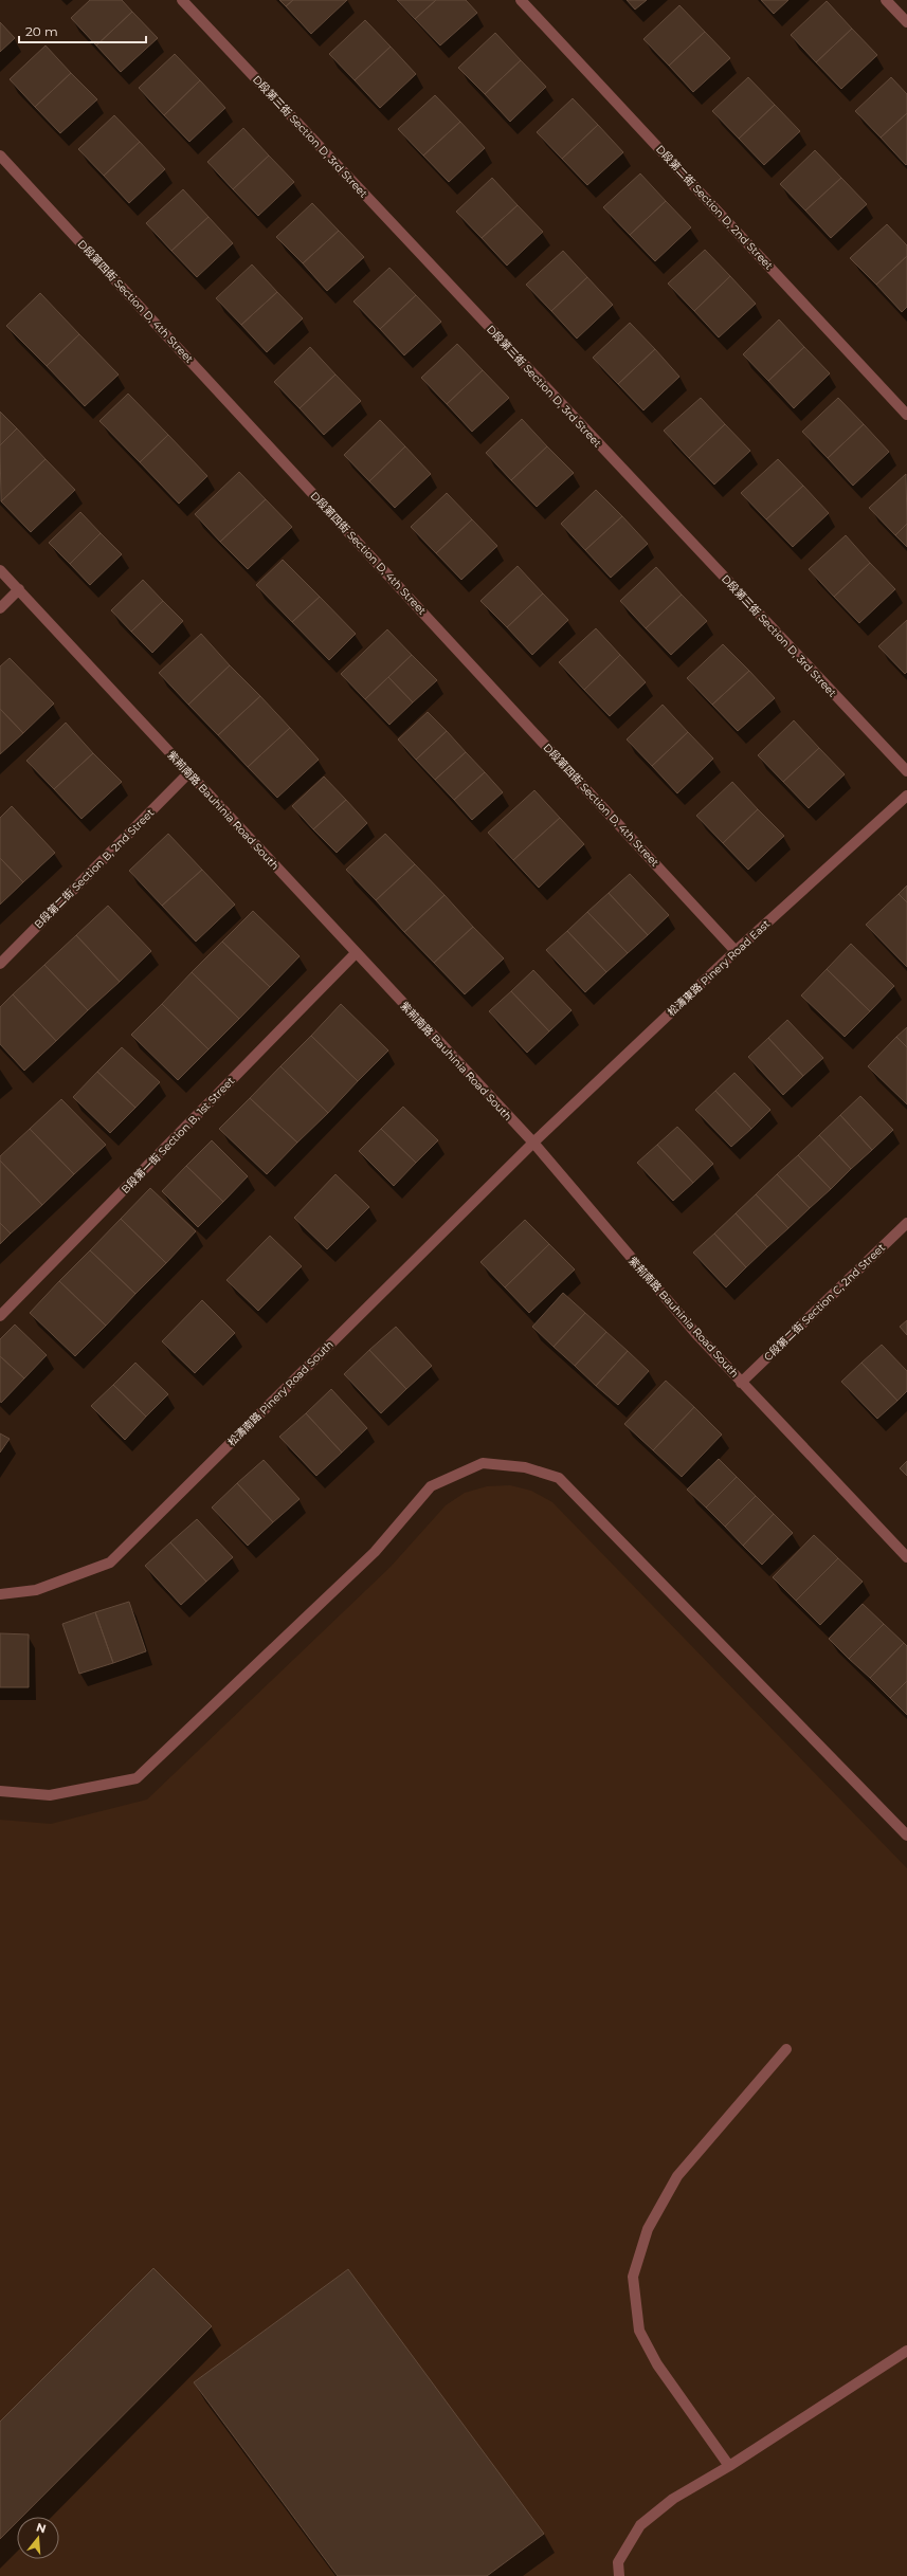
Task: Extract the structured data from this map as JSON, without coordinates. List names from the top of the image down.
{
  "streets": {
    "street": [
      "D段第三街 Section D, 3rd Street",
      "D段第二街 Section D, 2nd Street",
      "D段第四街 Section D, 4th Street",
      "紫荊南路 Bauhinia Road South",
      "B段第二街 Section B, 2nd Street",
      "松濤東路 Pinery Road East",
      "B段第一街 Section B, 1st Street",
      "C段第二街 Section C, 2nd Street",
      "松濤南路 Pinery Road South"
    ]
  },
  "crossings": [
    ["D段第四街 Section D, 4th Street", "松濤東路 Pinery Road East"],
    ["紫荊南路 Bauhinia Road South", "B段第二街 Section B, 2nd Street"],
    ["紫荊南路 Bauhinia Road South", "松濤東路 Pinery Road East"],
    ["紫荊南路 Bauhinia Road South", "B段第一街 Section B, 1st Street"],
    ["紫荊南路 Bauhinia Road South", "C段第二街 Section C, 2nd Street"],
    ["紫荊南路 Bauhinia Road South", "松濤南路 Pinery Road South"],
    ["松濤東路 Pinery Road East", "松濤南路 Pinery Road South"]
  ],
  "scale_bar": "20 m",
  "north": "top"
}
